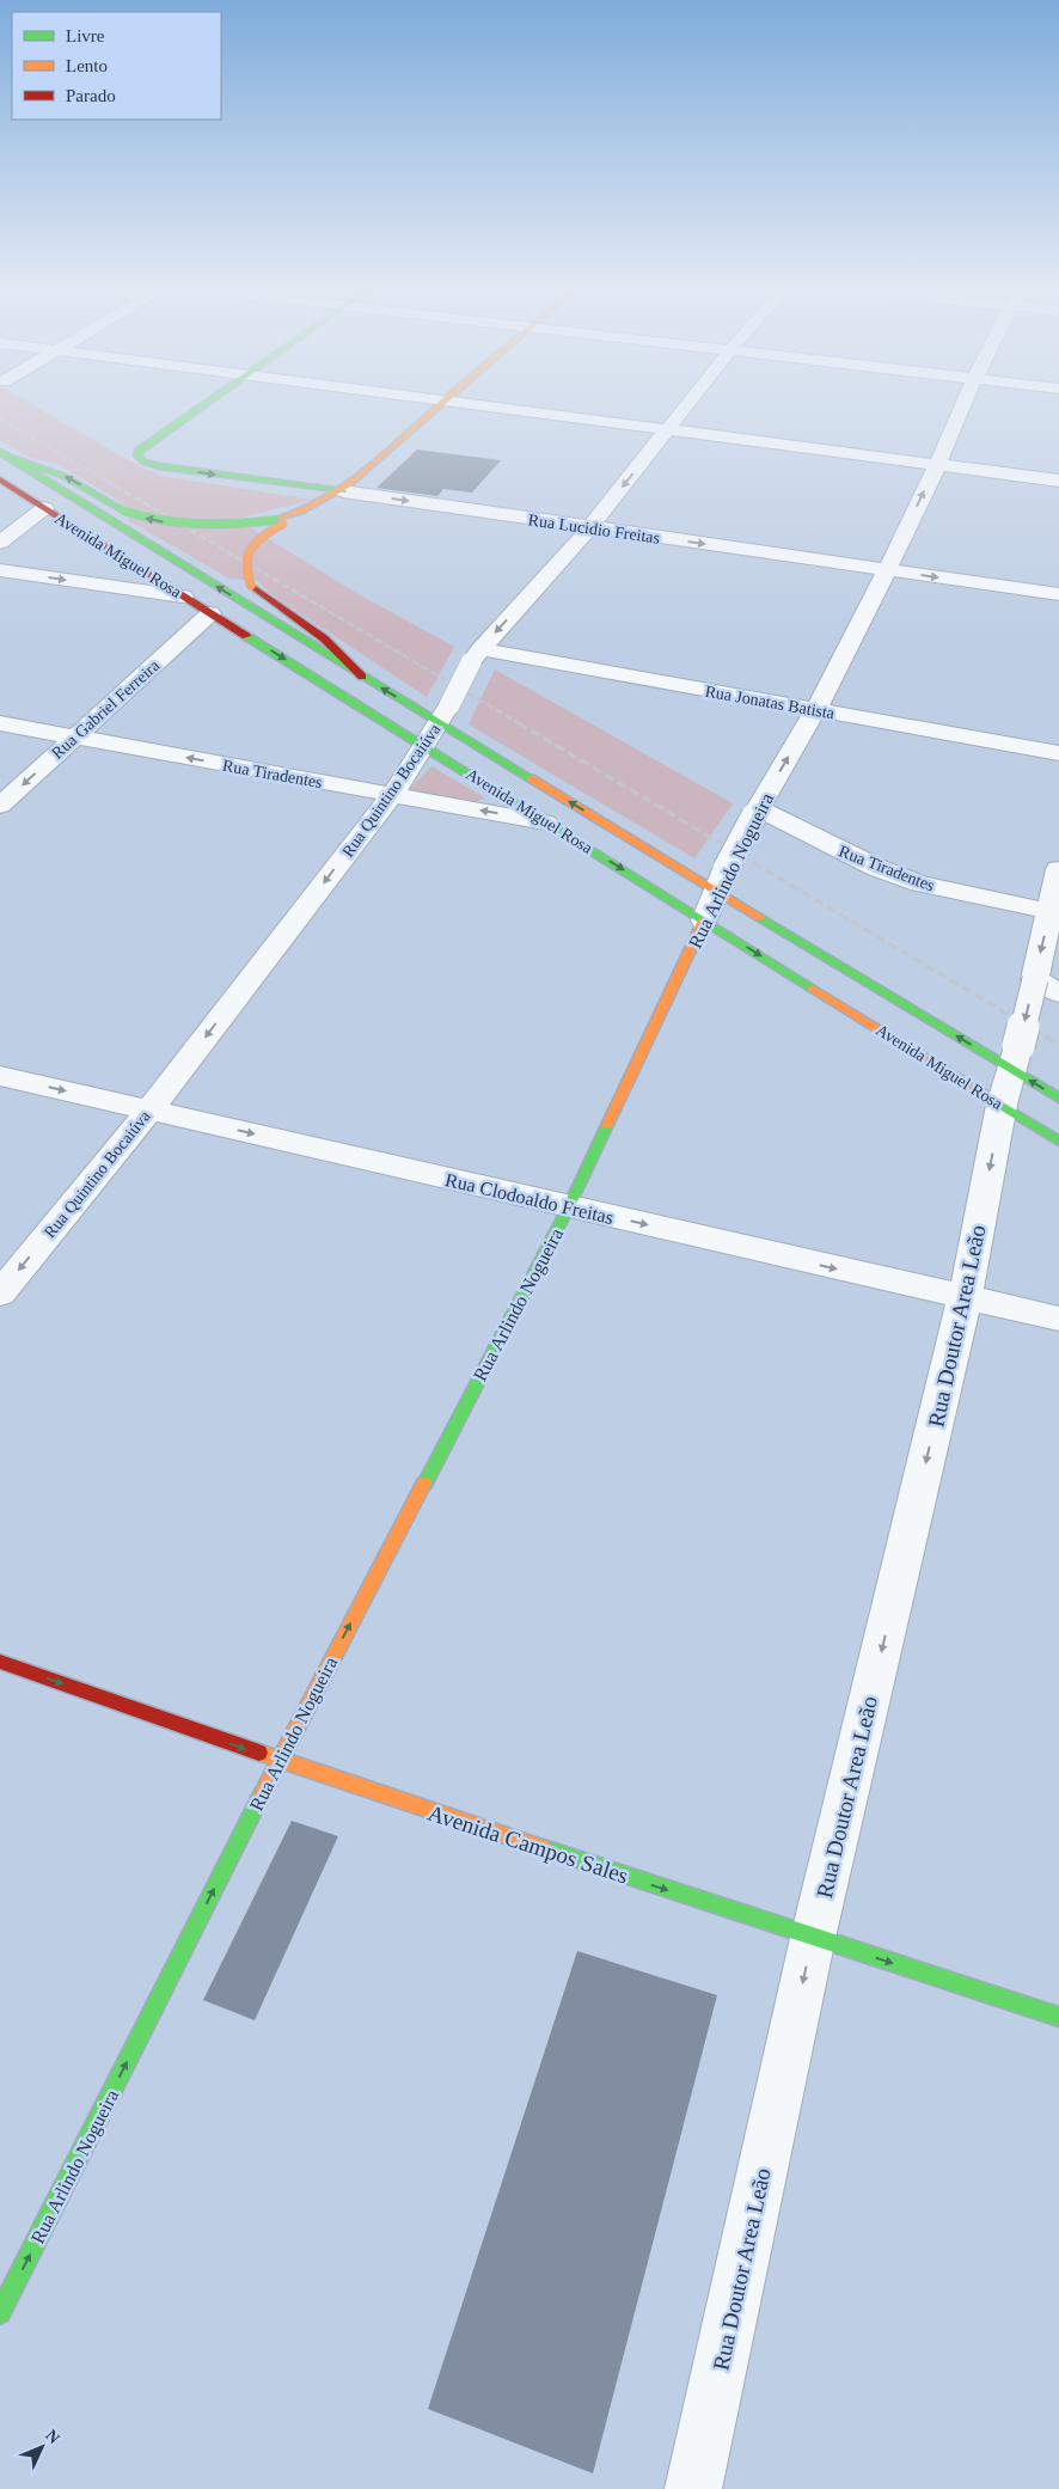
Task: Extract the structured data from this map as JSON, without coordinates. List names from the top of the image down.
{
  "streets": {
    "street": [
      "Rua Lucidio Freitas",
      "Avenida Miguel Rosa",
      "Rua Jonatas Batista",
      "Rua Gabriel Ferreira",
      "Rua Tiradentes",
      "Rua Quintino Bocaiúva",
      "Rua Arlindo Nogueira",
      "Rua Clodoaldo Freitas",
      "Rua Doutor Area Leão",
      "Avenida Campos Sales"
    ]
  },
  "crossings": [
    ["Rua Lucidio Freitas", "Rua Quintino Bocaiúva"],
    ["Rua Lucidio Freitas", "Rua Arlindo Nogueira"],
    ["Avenida Miguel Rosa", "Rua Gabriel Ferreira"],
    ["Avenida Miguel Rosa", "Rua Tiradentes"],
    ["Avenida Miguel Rosa", "Rua Quintino Bocaiúva"],
    ["Avenida Miguel Rosa", "Rua Arlindo Nogueira"],
    ["Avenida Miguel Rosa", "Rua Doutor Area Leão"],
    ["Rua Jonatas Batista", "Rua Quintino Bocaiúva"],
    ["Rua Jonatas Batista", "Rua Arlindo Nogueira"],
    ["Rua Gabriel Ferreira", "Rua Tiradentes"],
    ["Rua Tiradentes", "Rua Quintino Bocaiúva"],
    ["Rua Tiradentes", "Rua Arlindo Nogueira"],
    ["Rua Tiradentes", "Rua Doutor Area Leão"],
    ["Rua Quintino Bocaiúva", "Rua Clodoaldo Freitas"],
    ["Rua Arlindo Nogueira", "Rua Clodoaldo Freitas"],
    ["Rua Arlindo Nogueira", "Avenida Campos Sales"],
    ["Rua Clodoaldo Freitas", "Rua Doutor Area Leão"],
    ["Rua Doutor Area Leão", "Avenida Campos Sales"]
  ],
  "one_way": [
    "Rua Gabriel Ferreira",
    "Rua Quintino Bocaiúva",
    "Rua Arlindo Nogueira",
    "Rua Clodoaldo Freitas",
    "Rua Doutor Area Leão",
    "Avenida Campos Sales"
  ],
  "legend": ["Livre", "Lento", "Parado"],
  "north": "top right"
}
